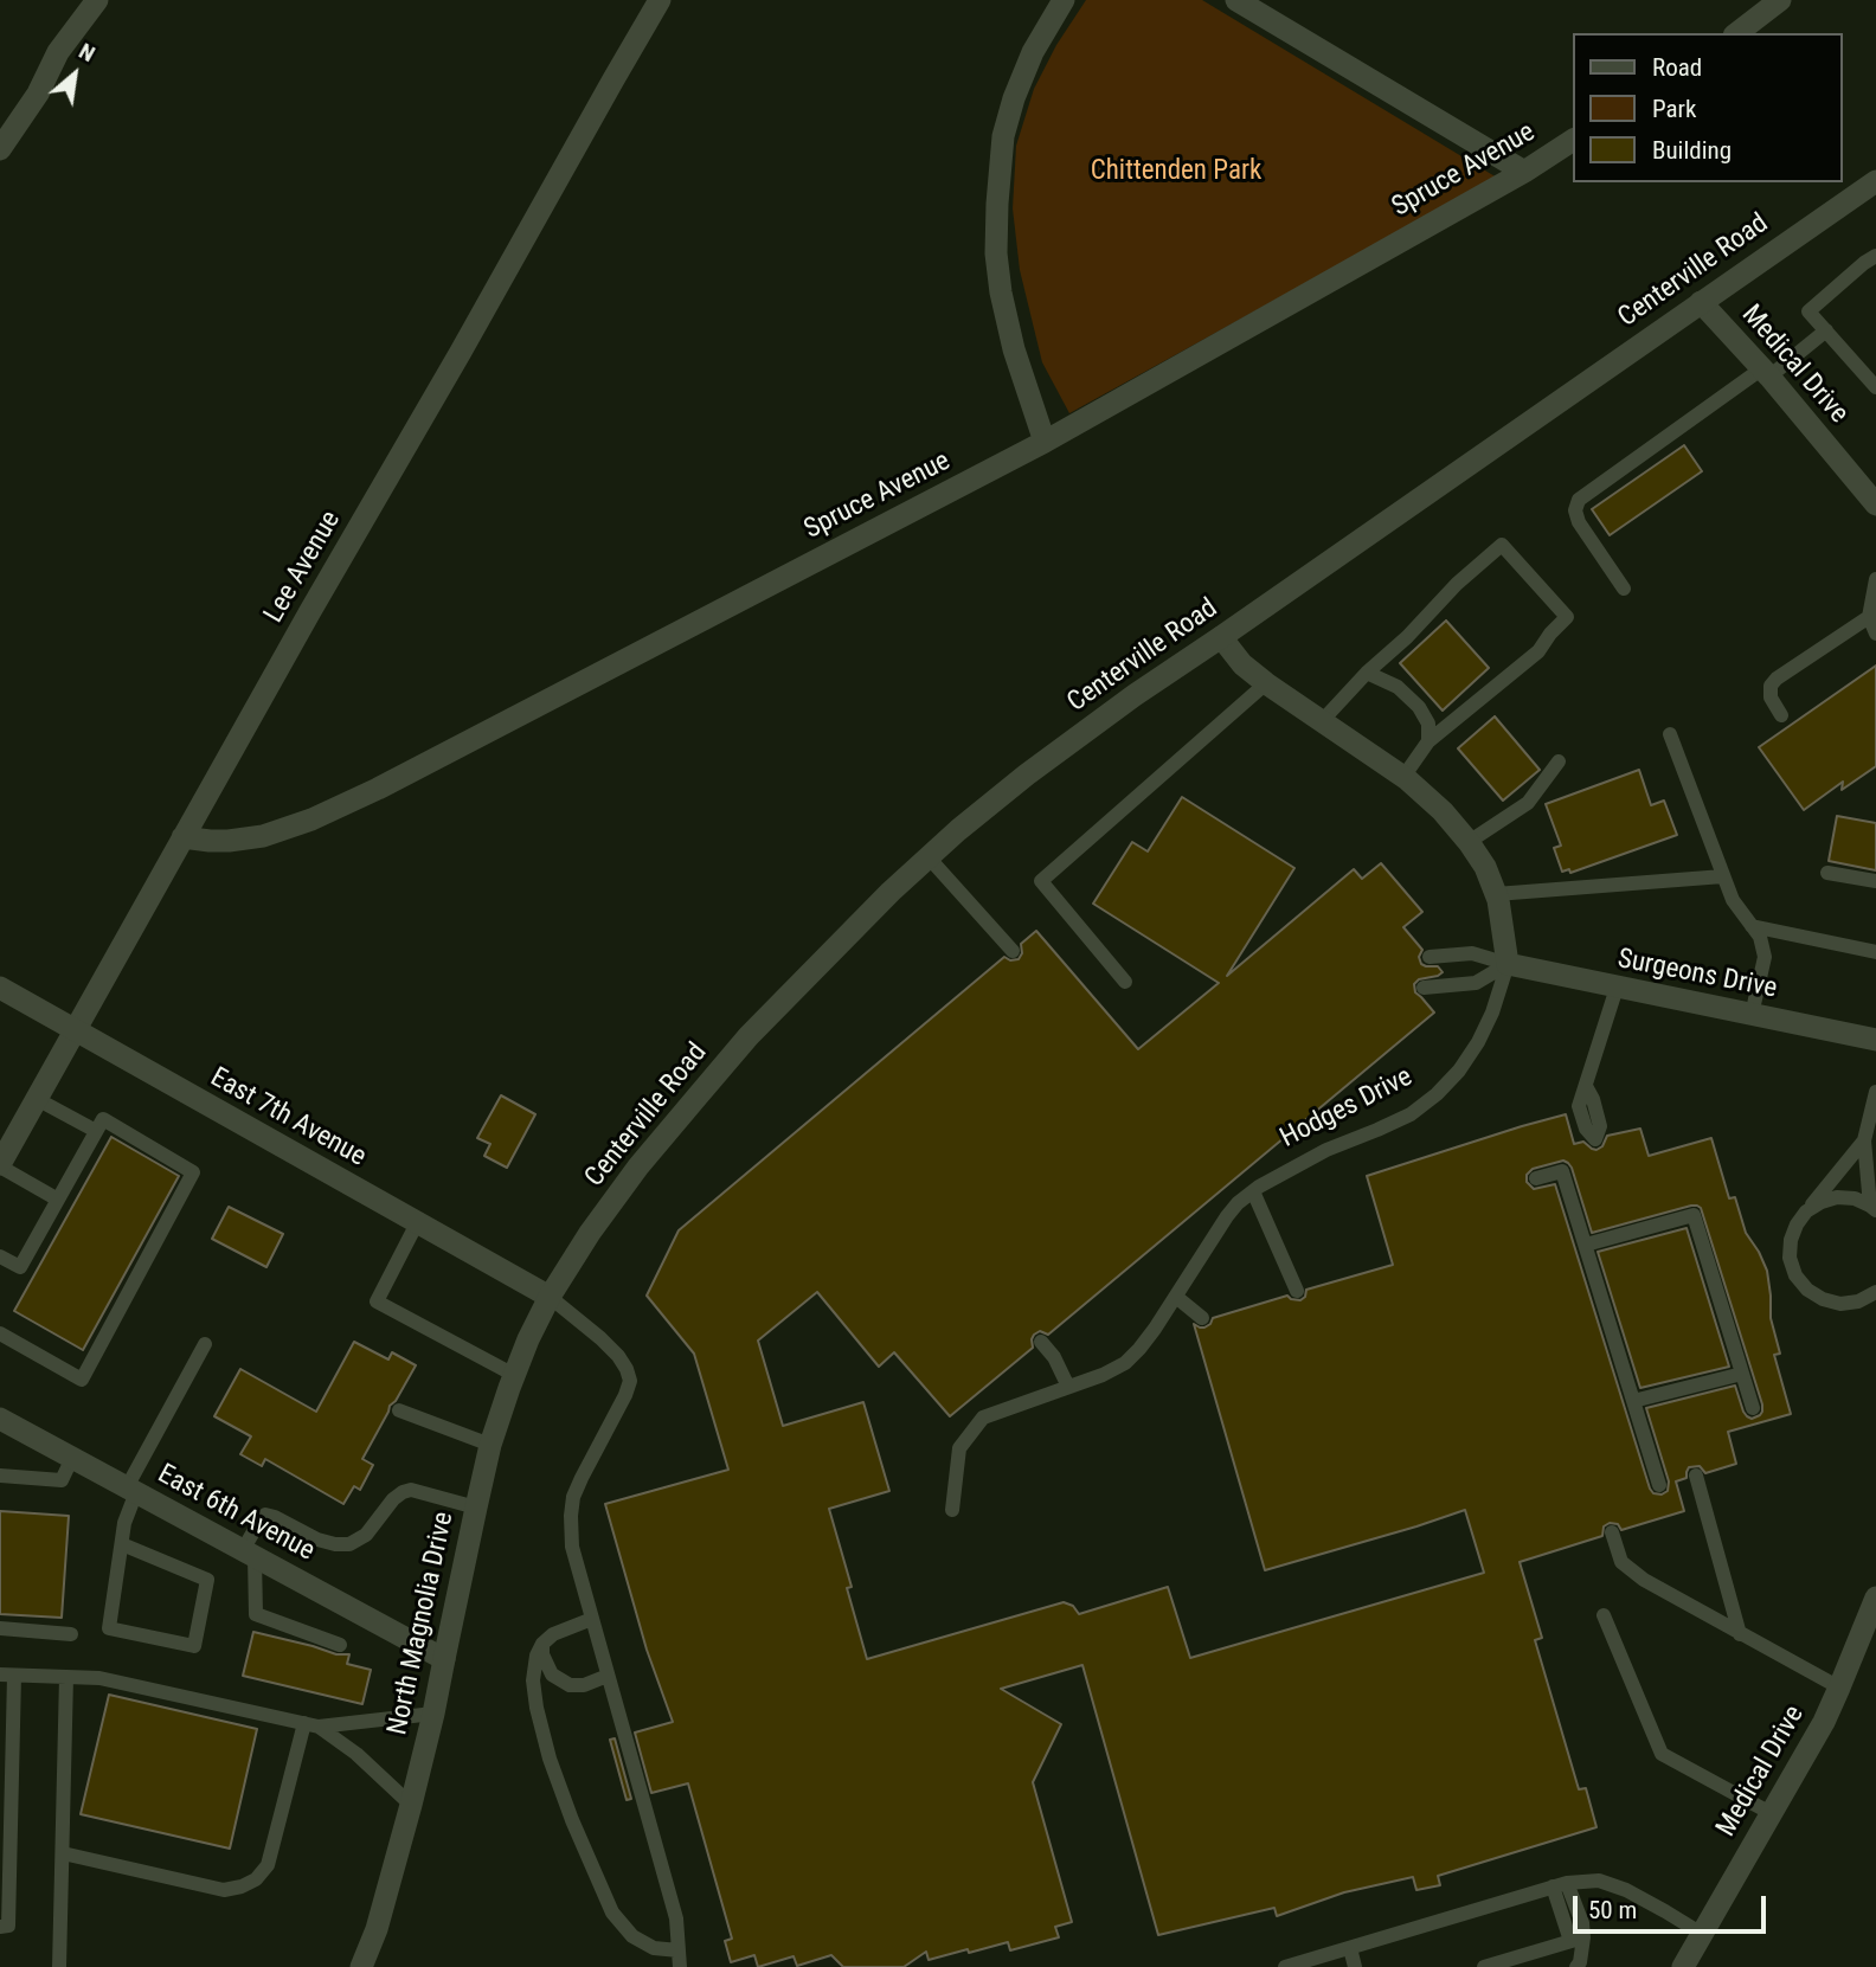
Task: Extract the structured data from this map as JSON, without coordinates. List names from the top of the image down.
{
  "streets": {
    "street": [
      "Spruce Avenue",
      "Centerville Road",
      "Medical Drive",
      "Lee Avenue",
      "Surgeons Drive",
      "Hodges Drive",
      "East 7th Avenue",
      "East 6th Avenue",
      "North Magnolia Drive"
    ]
  },
  "crossings": [
    ["Spruce Avenue", "Lee Avenue"],
    ["Centerville Road", "Medical Drive"],
    ["Centerville Road", "Hodges Drive"],
    ["Centerville Road", "East 7th Avenue"],
    ["Centerville Road", "North Magnolia Drive"],
    ["Lee Avenue", "East 7th Avenue"],
    ["Surgeons Drive", "Hodges Drive"],
    ["East 7th Avenue", "North Magnolia Drive"],
    ["East 6th Avenue", "North Magnolia Drive"]
  ],
  "parks": ["Chittenden Park"],
  "legend": ["Road", "Park", "Building"],
  "scale_bar": "50 m",
  "north": "top right"
}
